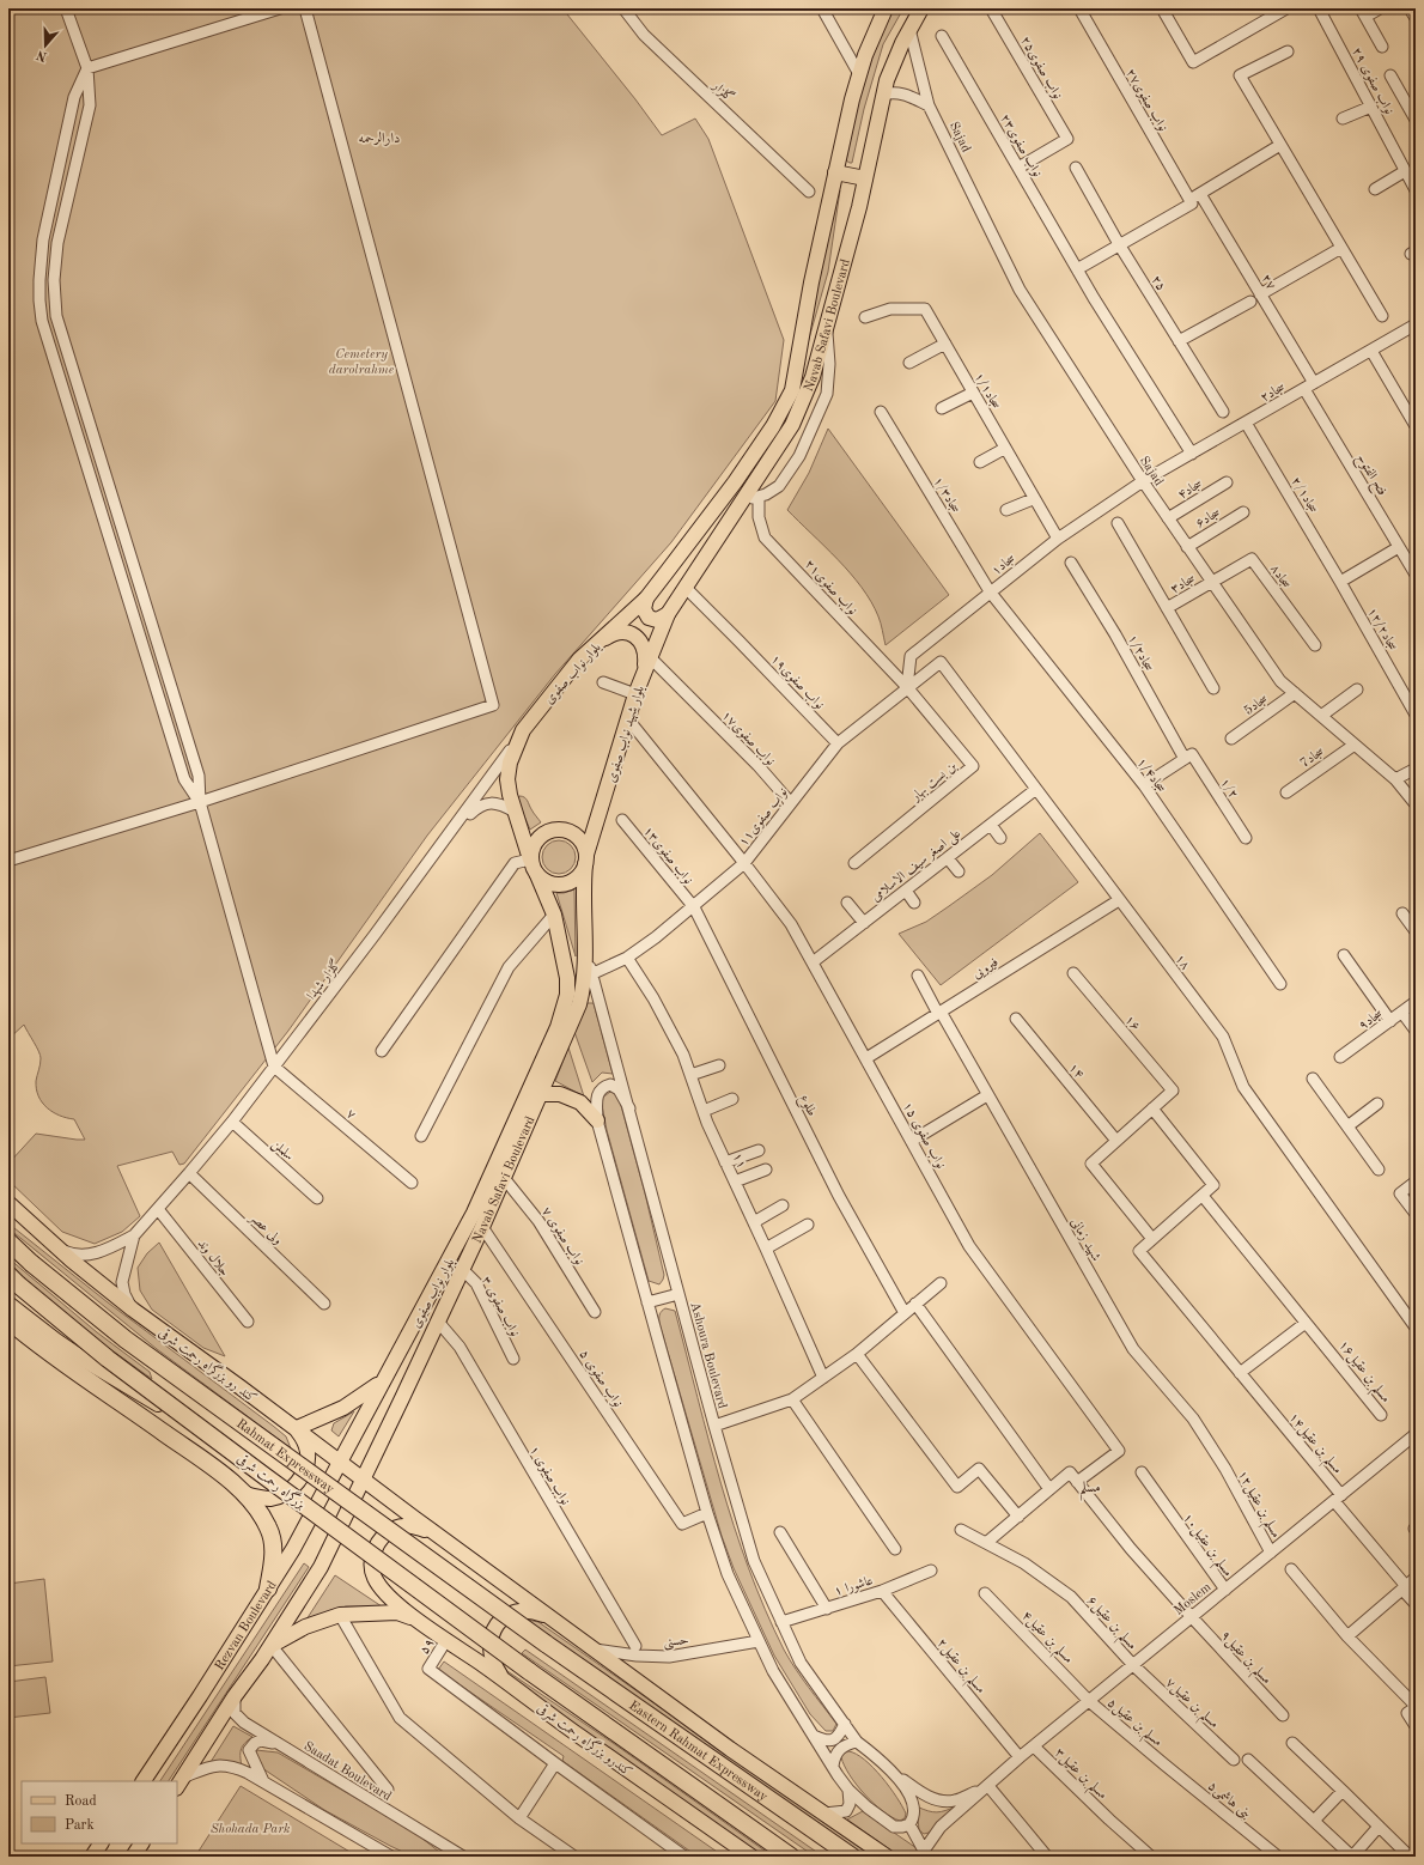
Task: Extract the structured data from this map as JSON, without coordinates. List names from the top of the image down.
{
  "streets": {
    "highway": ["Rahmat Expressway", "بزرگراه رحمت شرقی", "Eastern Rahmat Expressway"],
    "main road": [
      "Navab Safavi Boulevard",
      "بلوار نواب صفوی",
      "بلوار شهید نواب صفوی",
      "کند رو بزرگراه رحمت شرقی",
      "Rezvan Boulevard",
      "کندرو بزرگراه رحمت شرقی"
    ],
    "street": [
      "۲۵نواب صفوی",
      "نواب صفوی ۲۹",
      "گلزار",
      "۲۷نواب صفوی",
      "Sajad",
      "۲۳نواب صفوی",
      "۲۷",
      "۲۵",
      "۱/۱سجاد",
      "۲سجاد",
      "فتح الفتوح",
      "۴سجاد",
      "۱/۳سجاد",
      "۲/۱سجاد",
      "۶سجاد",
      "۱سجاد",
      "۸سجاد",
      "۳سجاد",
      "۲۱نواب صفوی",
      "۱۲/۲سجاد",
      "۱/۲سجاد",
      "۱۹نواب صفوی",
      "5سجاد",
      "۱۷نواب صفوی",
      "7سجاد",
      "۱/۴سجاد",
      "بن بست بهار",
      "۱/۲",
      "۱۱نواب صفوی",
      "۱۳نواب صفوی",
      "علی اصغر سیف الاسلامی",
      "۱۸",
      "فیرویی",
      "گلزار شهدا",
      "۹سجاد",
      "۱۶",
      "۱۴",
      "طلوع",
      "۷",
      "نواب صفوی ۱۵",
      "سلملن",
      "۱۱",
      "ولی عصر",
      "نواب صفوی ۷",
      "شهید زمانی",
      "جلال وند",
      "نواب صفوی ۳",
      "Ashoura Boulevard",
      "مسلم بن عقیل۱۶",
      "نواب صفوی ۵",
      "مسلم بن عقیل۱۴",
      "نواب صفوی ۱",
      "مسلم بن عقیل۱۲",
      "مسلم بن عقیل۱۰",
      "عاشورا ۱",
      "Moslem",
      "مسلم بن عقیل۶",
      "مسلم بن عقیل۴",
      "حسنی",
      "۵۹",
      "مسلم بن عقیل۹",
      "مسلم بن عقیل۲",
      "مسلم بن عقیل۷",
      "مسلم بن عقیل۵",
      "Saadat Boulevard",
      "مسلم بن عقیل۳",
      "بنی هاشمی۵"
    ]
  },
  "crossings": [
    ["۲۵نواب صفوی", "۲۳نواب صفوی"],
    ["Sajad", "Navab Safavi Boulevard"],
    ["Sajad", "۲سجاد"],
    ["Sajad", "۴سجاد"],
    ["Sajad", "۶سجاد"],
    ["Sajad", "۱سجاد"],
    ["Sajad", "۸سجاد"],
    ["Sajad", "۳سجاد"],
    ["Sajad", "5سجاد"],
    ["Sajad", "7سجاد"],
    ["۲۳نواب صفوی", "۲سجاد"],
    ["۲۷", "۲سجاد"],
    ["۲۷", "فتح الفتوح"],
    ["Navab Safavi Boulevard", "بلوار نواب صفوی"],
    ["Navab Safavi Boulevard", "۱۹نواب صفوی"],
    ["Navab Safavi Boulevard", "بلوار شهید نواب صفوی"],
    ["Navab Safavi Boulevard", "نواب صفوی ۷"],
    ["Navab Safavi Boulevard", "نواب صفوی ۳"],
    ["Navab Safavi Boulevard", "Ashoura Boulevard"],
    ["Navab Safavi Boulevard", "کند رو بزرگراه رحمت شرقی"],
    ["Navab Safavi Boulevard", "نواب صفوی ۵"],
    ["Navab Safavi Boulevard", "نواب صفوی ۱"],
    ["۱/۱سجاد", "۱سجاد"],
    ["۲سجاد", "فتح الفتوح"],
    ["۲سجاد", "۲/۱سجاد"],
    ["۲سجاد", "۱سجاد"],
    ["۱/۳سجاد", "۱سجاد"],
    ["۱/۳سجاد", "۱/۴سجاد"],
    ["۲/۱سجاد", "۱۲/۲سجاد"],
    ["۱سجاد", "۲۱نواب صفوی"],
    ["۱سجاد", "۱/۴سجاد"],
    ["۱سجاد", "بن بست بهار"],
    ["۱سجاد", "۱۱نواب صفوی"],
    ["۸سجاد", "۳سجاد"],
    ["۲۱نواب صفوی", "بن بست بهار"],
    ["۲۱نواب صفوی", "۱۱نواب صفوی"],
    ["۱/۲سجاد", "۱/۲"],
    ["بلوار نواب صفوی", "بلوار شهید نواب صفوی"],
    ["بلوار نواب صفوی", "گلزار شهدا"],
    ["بلوار نواب صفوی", "کند رو بزرگراه رحمت شرقی"],
    ["بلوار نواب صفوی", "Rezvan Boulevard"],
    ["۱۹نواب صفوی", "۱۱نواب صفوی"],
    ["بلوار شهید نواب صفوی", "۱۷نواب صفوی"],
    ["بلوار شهید نواب صفوی", "نواب صفوی ۱۵"],
    ["۱۷نواب صفوی", "۱۱نواب صفوی"],
    ["بن بست بهار", "۱۱نواب صفوی"],
    ["۱۱نواب صفوی", "۱۳نواب صفوی"],
    ["۱۱نواب صفوی", "۱۸"],
    ["۱۱نواب صفوی", "طلوع"],
    ["۱۱نواب صفوی", "نواب صفوی ۱۵"],
    ["۱۱نواب صفوی", "۱۱"],
    ["۱۱نواب صفوی", "Ashoura Boulevard"],
    ["۱۳نواب صفوی", "طلوع"],
    ["علی اصغر سیف الاسلامی", "۱۸"],
    ["علی اصغر سیف الاسلامی", "نواب صفوی ۱۵"],
    ["۱۸", "فیرویی"],
    ["فیرویی", "نواب صفوی ۱۵"],
    ["فیرویی", "شهید زمانی"],
    ["گلزار شهدا", "۷"],
    ["گلزار شهدا", "سلملن"],
    ["گلزار شهدا", "ولی عصر"],
    ["گلزار شهدا", "جلال وند"],
    ["گلزار شهدا", "کند رو بزرگراه رحمت شرقی"],
    ["نواب صفوی ۱۵", "مسلم بن عقیل۹"],
    ["شهید زمانی", "مسلم بن عقیل۱۲"],
    ["Ashoura Boulevard", "عاشورا ۱"],
    ["کند رو بزرگراه رحمت شرقی", "Rezvan Boulevard"],
    ["مسلم بن عقیل۱۴", "Moslem"],
    ["Rahmat Expressway", "Eastern Rahmat Expressway"],
    ["مسلم بن عقیل۱۲", "Moslem"],
    ["مسلم بن عقیل۱۰", "Moslem"],
    ["عاشورا ۱", "مسلم بن عقیل۲"],
    ["Moslem", "مسلم بن عقیل۶"],
    ["Moslem", "مسلم بن عقیل۴"],
    ["Moslem", "مسلم بن عقیل۹"],
    ["Moslem", "مسلم بن عقیل۲"],
    ["Moslem", "مسلم بن عقیل۷"],
    ["Moslem", "مسلم بن عقیل۵"],
    ["Moslem", "مسلم بن عقیل۳"],
    ["مسلم بن عقیل۶", "مسلم بن عقیل۷"],
    ["مسلم بن عقیل۴", "مسلم بن عقیل۵"],
    ["۵۹", "کندرو بزرگراه رحمت شرقی"],
    ["مسلم بن عقیل۵", "بنی هاشمی۵"]
  ],
  "districts": ["دارالرحمه", "مسلم"],
  "parks": ["Cemetery darolrahme", "Shohada Park"],
  "legend": ["Road", "Park"],
  "north": "bottom"
}
